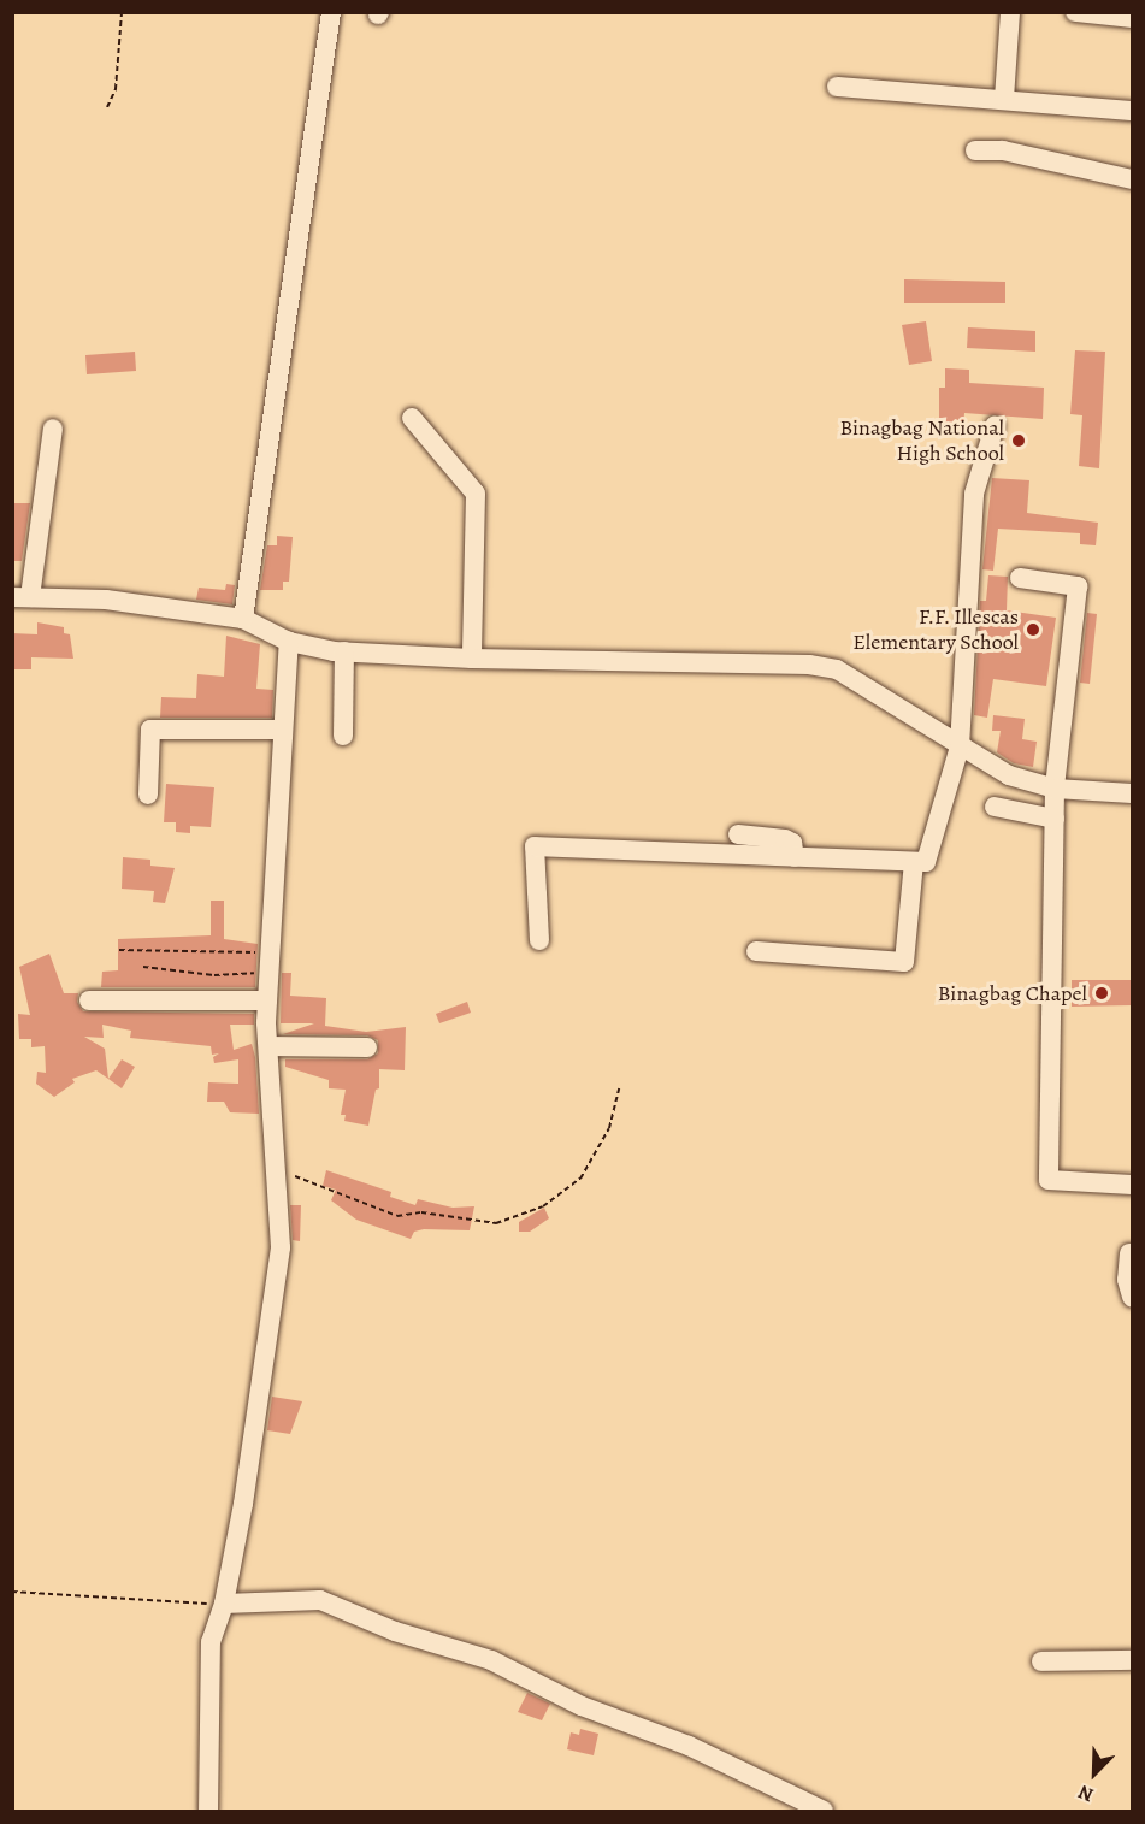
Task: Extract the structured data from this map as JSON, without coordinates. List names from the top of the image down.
{
  "places": ["Binagbag National High School", "F.F. Illescas Elementary School", "Binagbag Chapel"],
  "north": "bottom left"
}
